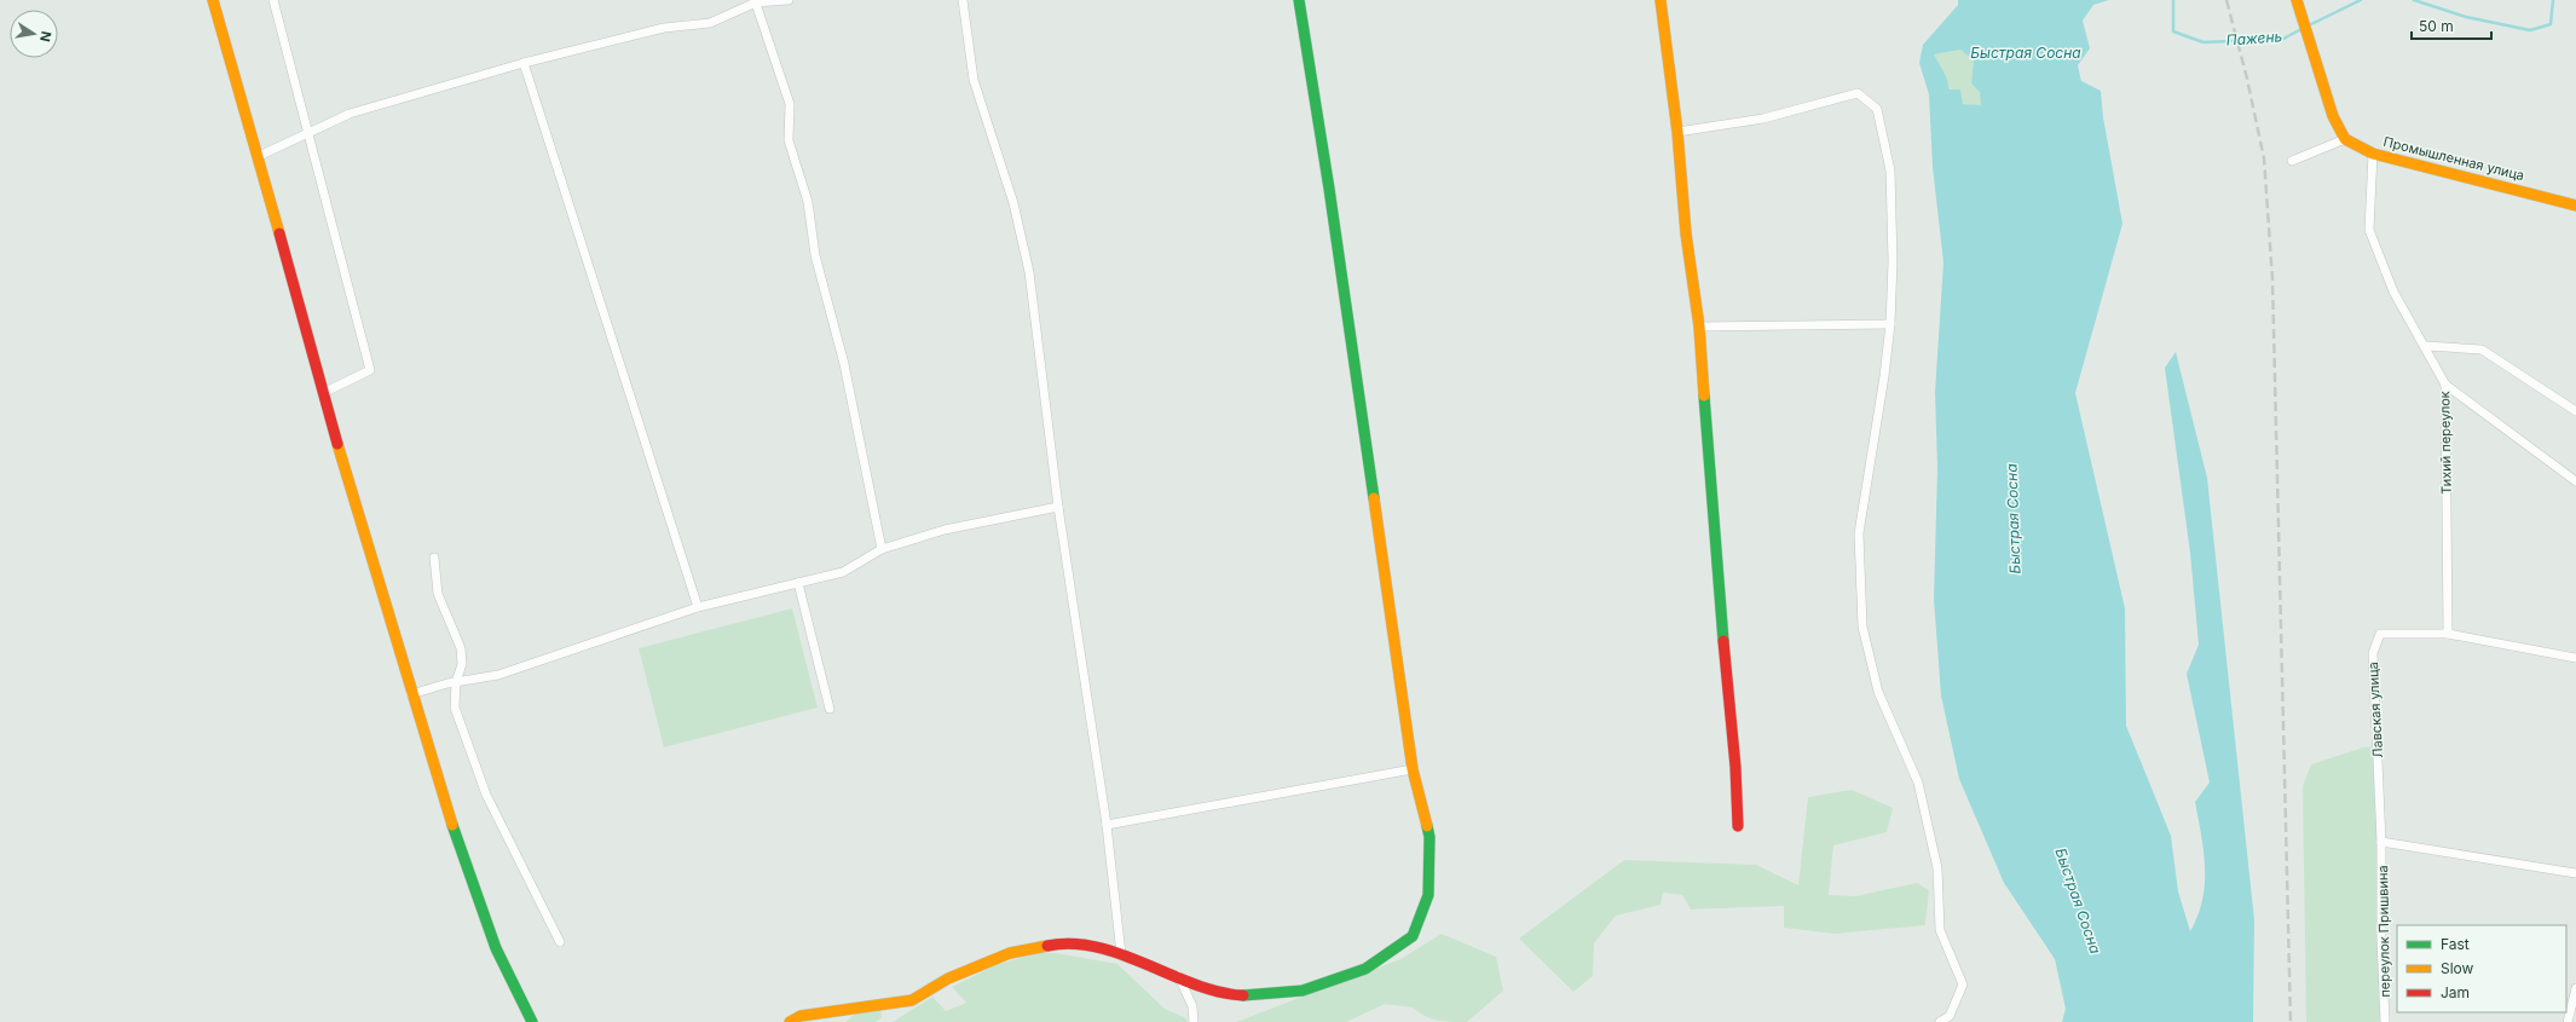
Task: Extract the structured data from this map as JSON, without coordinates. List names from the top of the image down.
{
  "streets": {
    "street": [
      "Промышленная улица",
      "Тихий переулок",
      "Лавская улица",
      "переулок Пришвина"
    ]
  },
  "crossings": [
    ["Промышленная улица", "Тихий переулок"],
    ["Тихий переулок", "Лавская улица"],
    ["Лавская улица", "переулок Пришвина"]
  ],
  "water": ["Пажень", "Быстрая Сосна"],
  "legend": ["Fast", "Slow", "Jam"],
  "scale_bar": "50 m",
  "north": "right"
}
